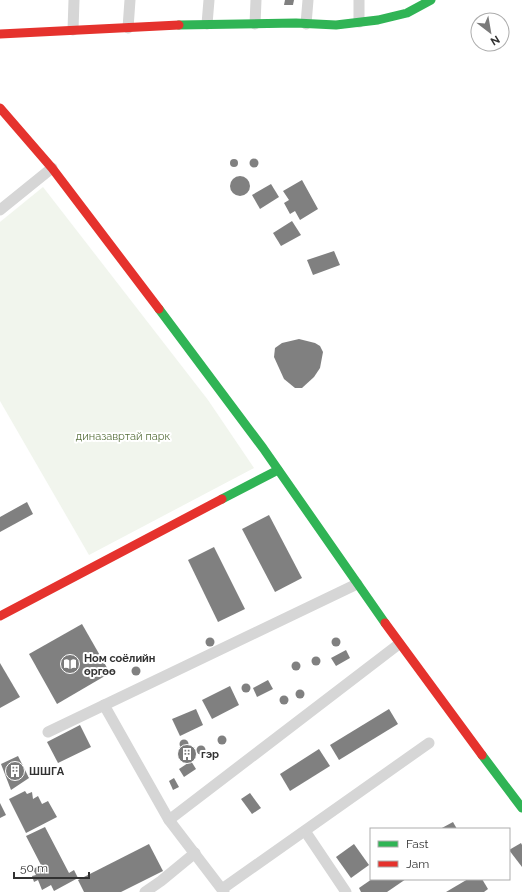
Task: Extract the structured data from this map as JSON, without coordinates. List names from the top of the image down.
{
  "parks": ["диназавртай парк"],
  "places": {
    "library": ["Ном соёлийн өргөө"],
    "building": ["гэр", "ШШГА"]
  },
  "legend": ["Fast", "Jam"],
  "scale_bar": "50 m",
  "north": "bottom right"
}
